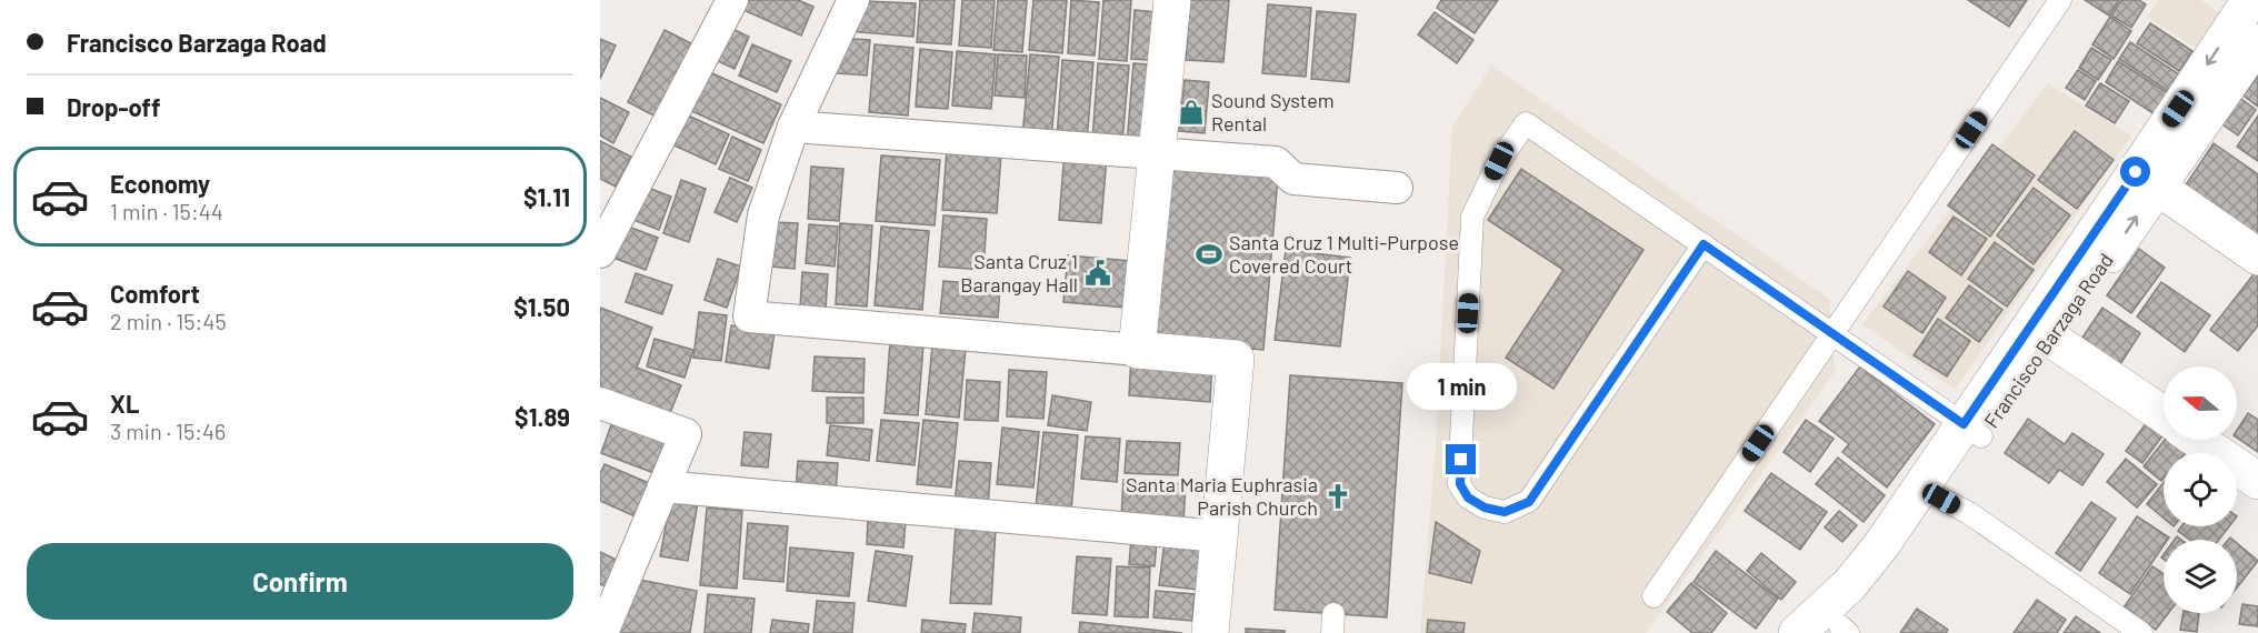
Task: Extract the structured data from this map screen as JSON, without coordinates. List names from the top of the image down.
{
  "streets": {
    "street": ["Francisco Barzaga Road"]
  },
  "places": {
    "shop": ["Sound System Rental"],
    "sports": ["Santa Cruz 1 Multi-Purpose Covered Court"],
    "public building": ["Santa Cruz 1 Barangay Hall"],
    "church": ["Santa Maria Euphrasia Parish Church"]
  },
  "north": "left",
  "page": {
    "banner": ["Francisco Barzaga Road", "Drop-off"],
    "list": [
      {
        "name": "Economy",
        "note": "1 min · 15:44",
        "value": "$1.11"
      },
      {
        "name": "Comfort",
        "note": "2 min · 15:45",
        "value": "$1.50"
      },
      {
        "name": "XL",
        "note": "3 min · 15:46",
        "value": "$1.89"
      }
    ],
    "bubble": "1 min",
    "buttons": "Confirm"
  }
}
